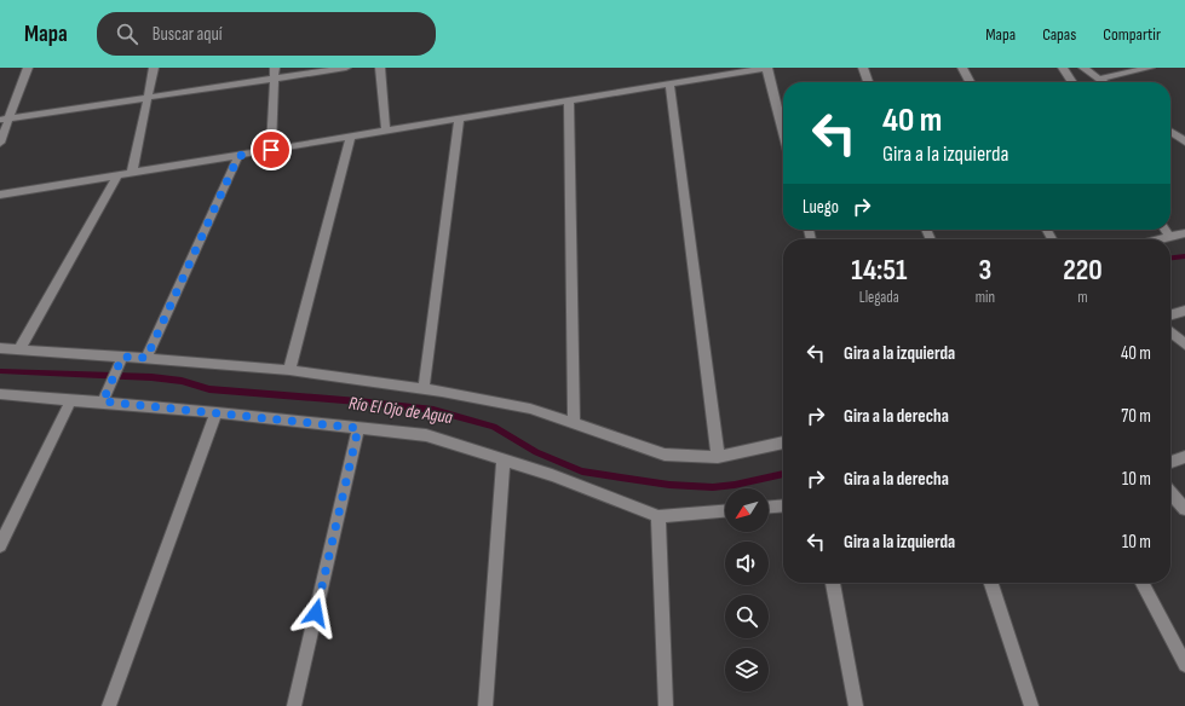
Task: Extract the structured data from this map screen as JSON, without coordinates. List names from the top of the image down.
{
  "water": ["Río El Ojo de Agua"],
  "north": "bottom left",
  "page": {
    "header": "Mapa",
    "search": "Buscar aquí",
    "nav": ["Mapa", "Capas", "Compartir"],
    "turn": ["40 m", "Gira a la izquierda"],
    "then": "Luego",
    "eta": [
      "14:51",
      "Llegada",
      "3",
      "min",
      "220",
      "m"
    ],
    "list": [
      {
        "name": "Gira a la izquierda",
        "value": "40 m"
      },
      {
        "name": "Gira a la derecha",
        "value": "70 m"
      },
      {
        "name": "Gira a la derecha",
        "value": "10 m"
      },
      {
        "name": "Gira a la izquierda",
        "value": "10 m"
      }
    ]
  }
}
